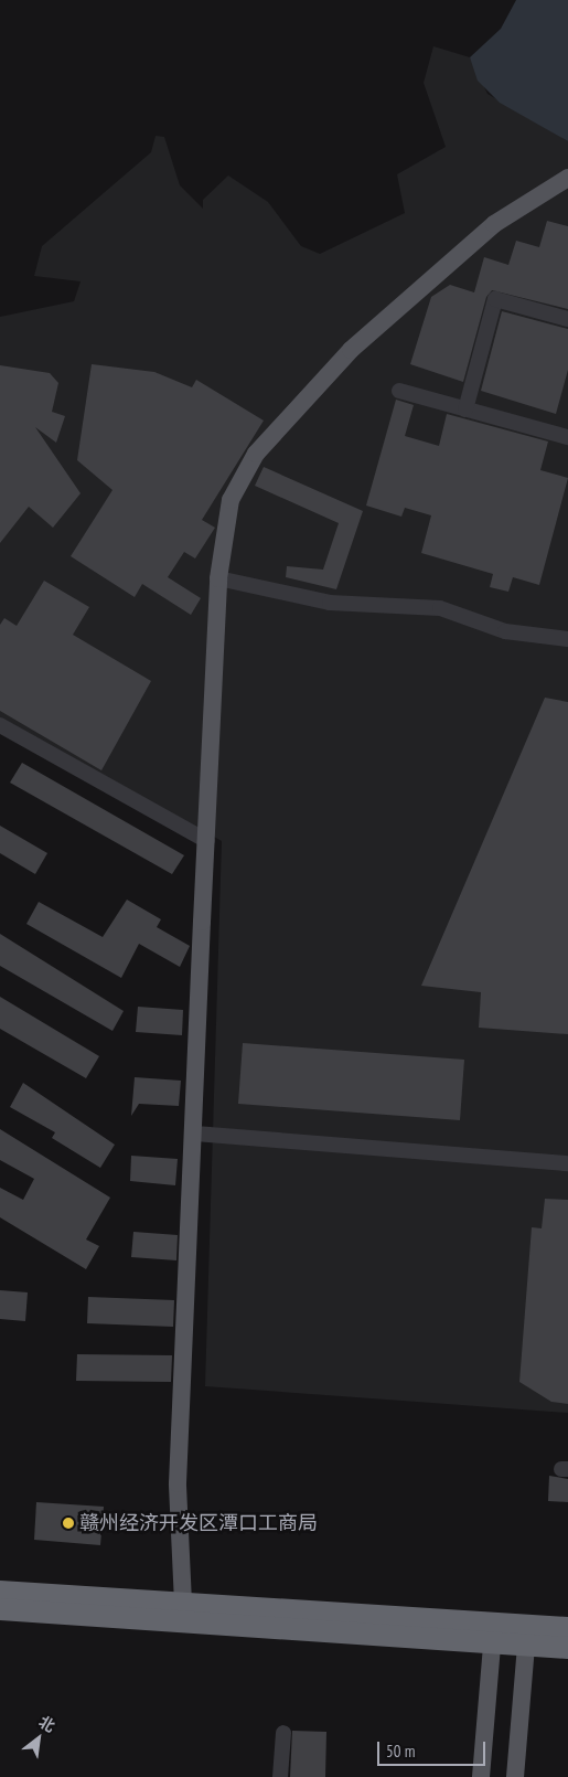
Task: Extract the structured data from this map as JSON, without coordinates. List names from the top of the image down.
{
  "places": ["赣州经济开发区潭口工商局"],
  "scale_bar": "50 m",
  "north": "top right"
}
